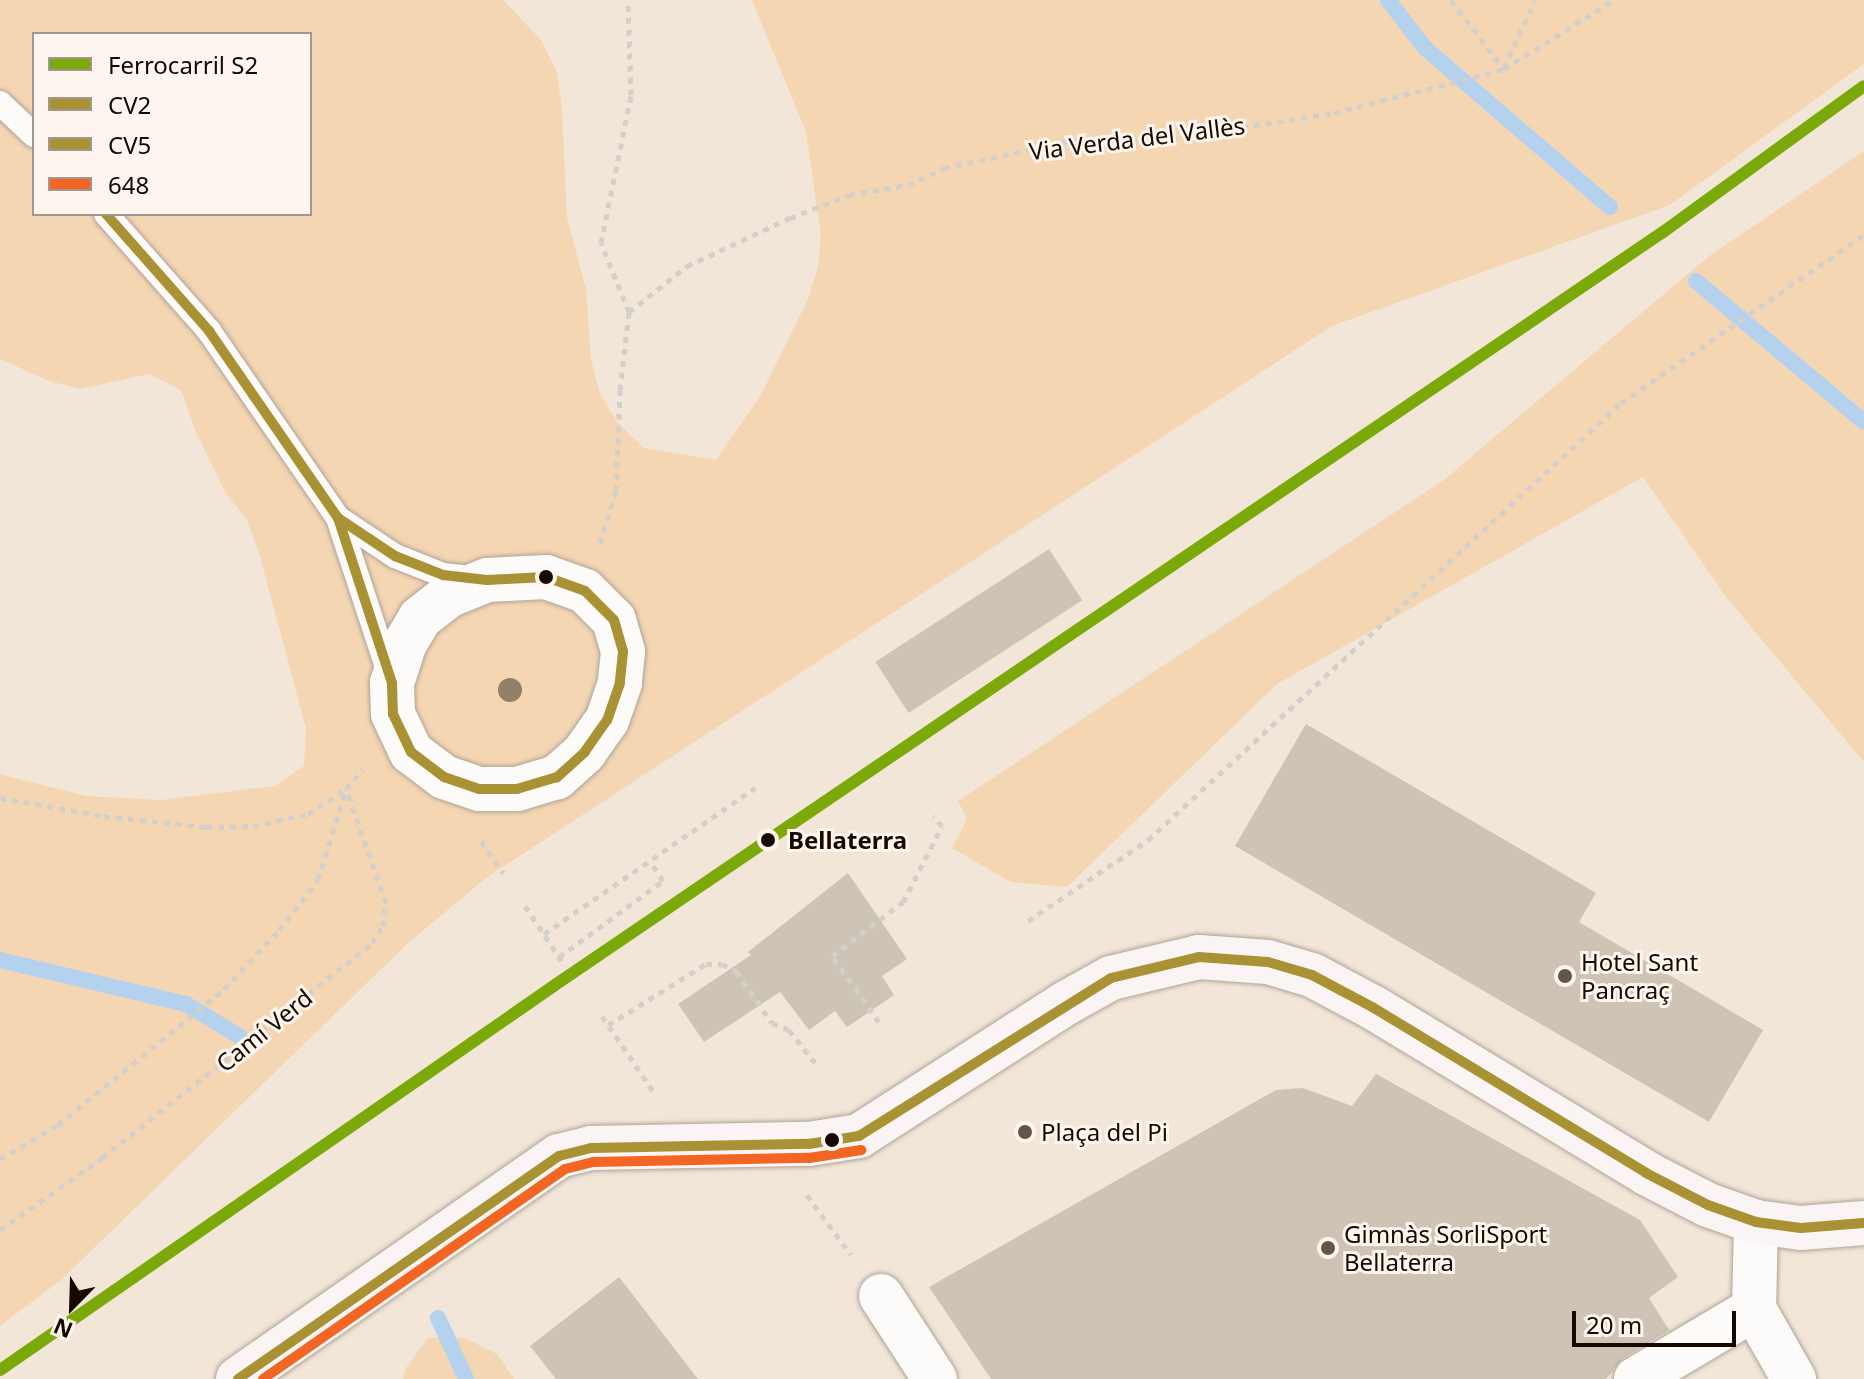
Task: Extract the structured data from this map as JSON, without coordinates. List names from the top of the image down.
{
  "streets": {
    "path": ["Via Verda del Vallès", "Camí Verd"]
  },
  "places": [
    "Bellaterra",
    "Hotel Sant Pancraç",
    "Plaça del Pi",
    "Gimnàs SorliSport Bellaterra"
  ],
  "lines": [
    "rail line S2",
    "transit line CV5",
    "transit line CV2",
    "transit line 648"
  ],
  "legend": [
    "Ferrocarril S2",
    "CV2",
    "CV5",
    "648"
  ],
  "scale_bar": "20 m",
  "north": "bottom left"
}
